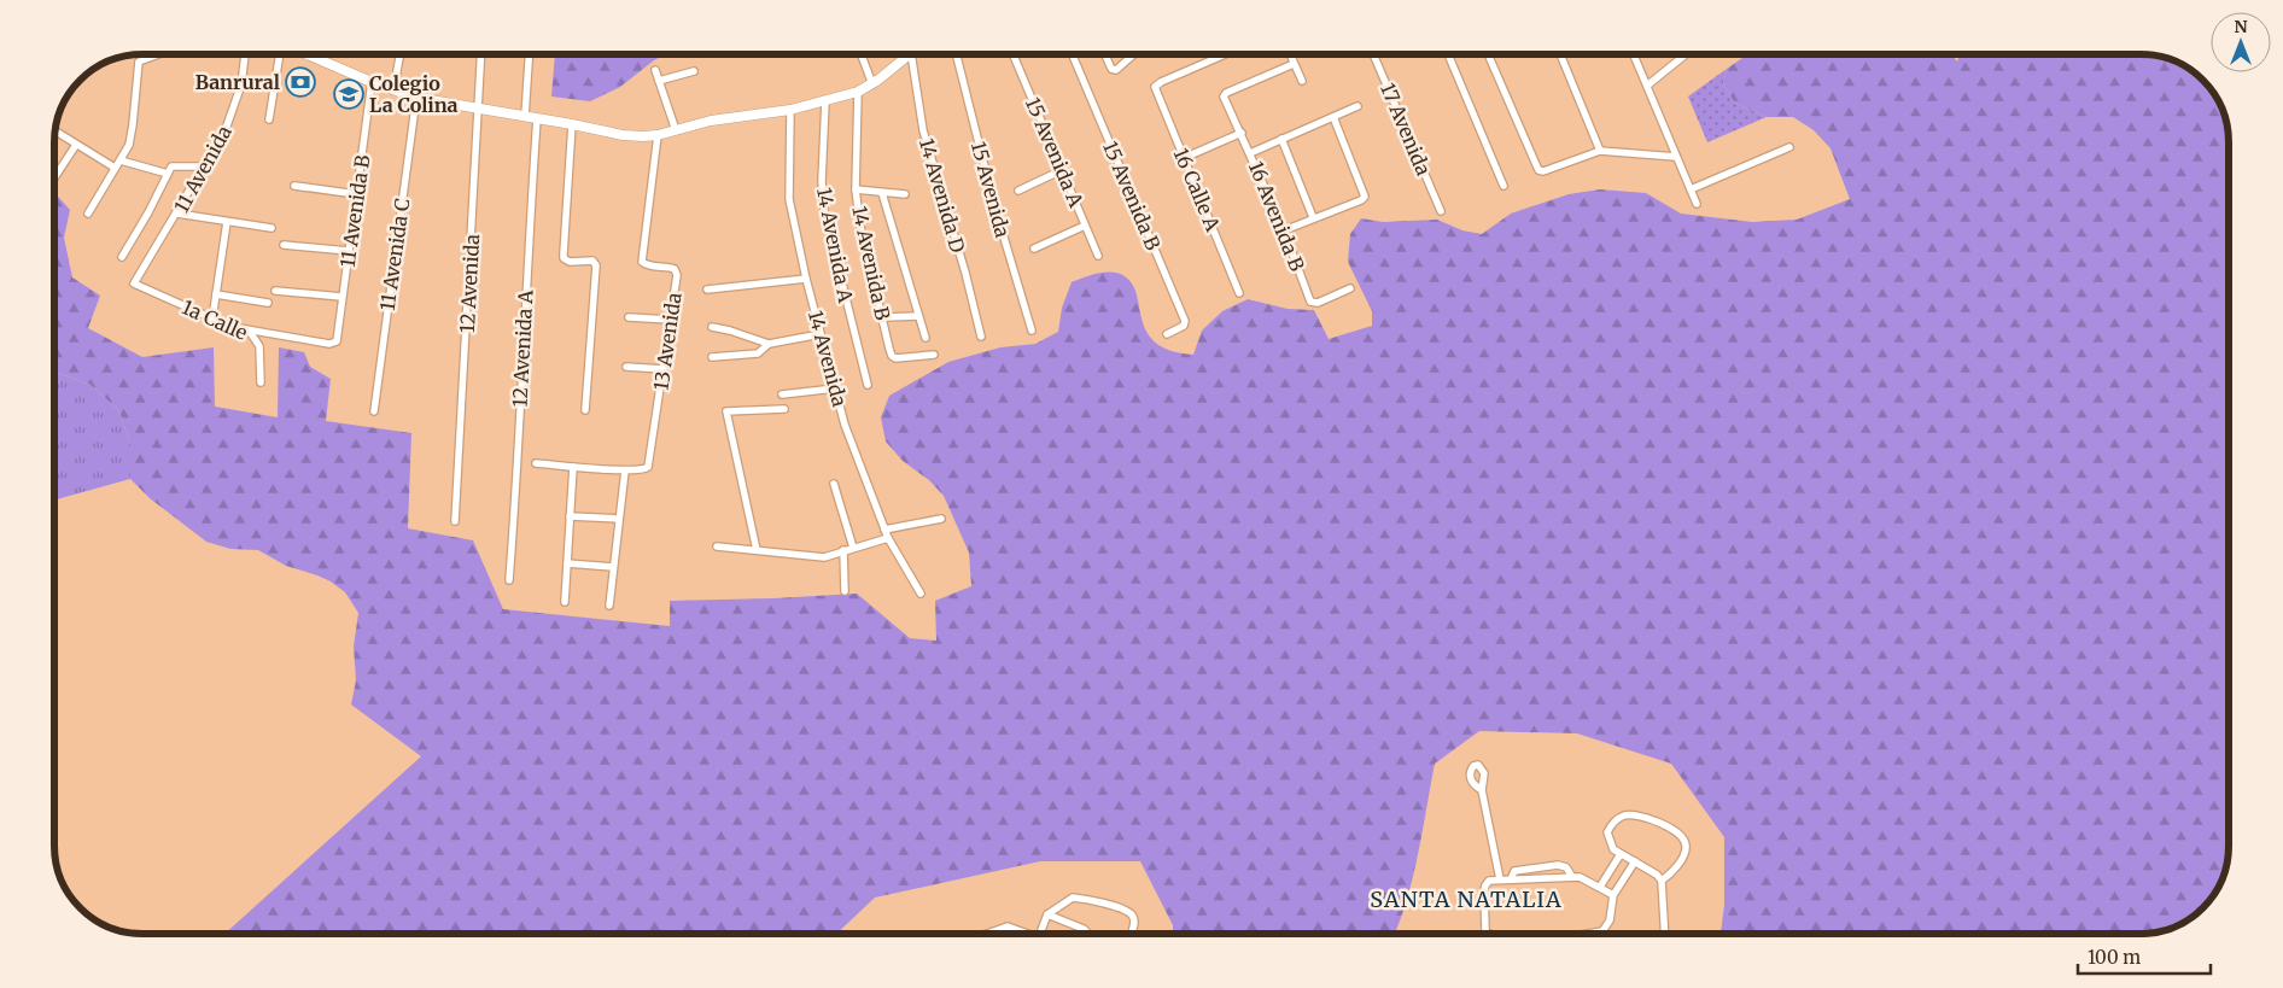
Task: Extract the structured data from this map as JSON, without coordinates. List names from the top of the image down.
{
  "streets": {
    "street": [
      "17 Avenida",
      "15 Avenida A",
      "11 Avenida",
      "15 Avenida",
      "16 Calle A",
      "14 Avenida D",
      "15 Avenida B",
      "11 Avenida B",
      "16 Avenida B",
      "14 Avenida A",
      "11 Avenida C",
      "14 Avenida B",
      "12 Avenida",
      "1a Calle",
      "13 Avenida",
      "12 Avenida A",
      "14 Avenida"
    ]
  },
  "crossings": [
    ["11 Avenida", "1a Calle"],
    ["11 Avenida B", "1a Calle"]
  ],
  "districts": ["SANTA NATALIA"],
  "places": {
    "bank": ["Banrural"],
    "school or university": ["Colegio La Colina"]
  },
  "scale_bar": "100 m",
  "north": "top"
}
